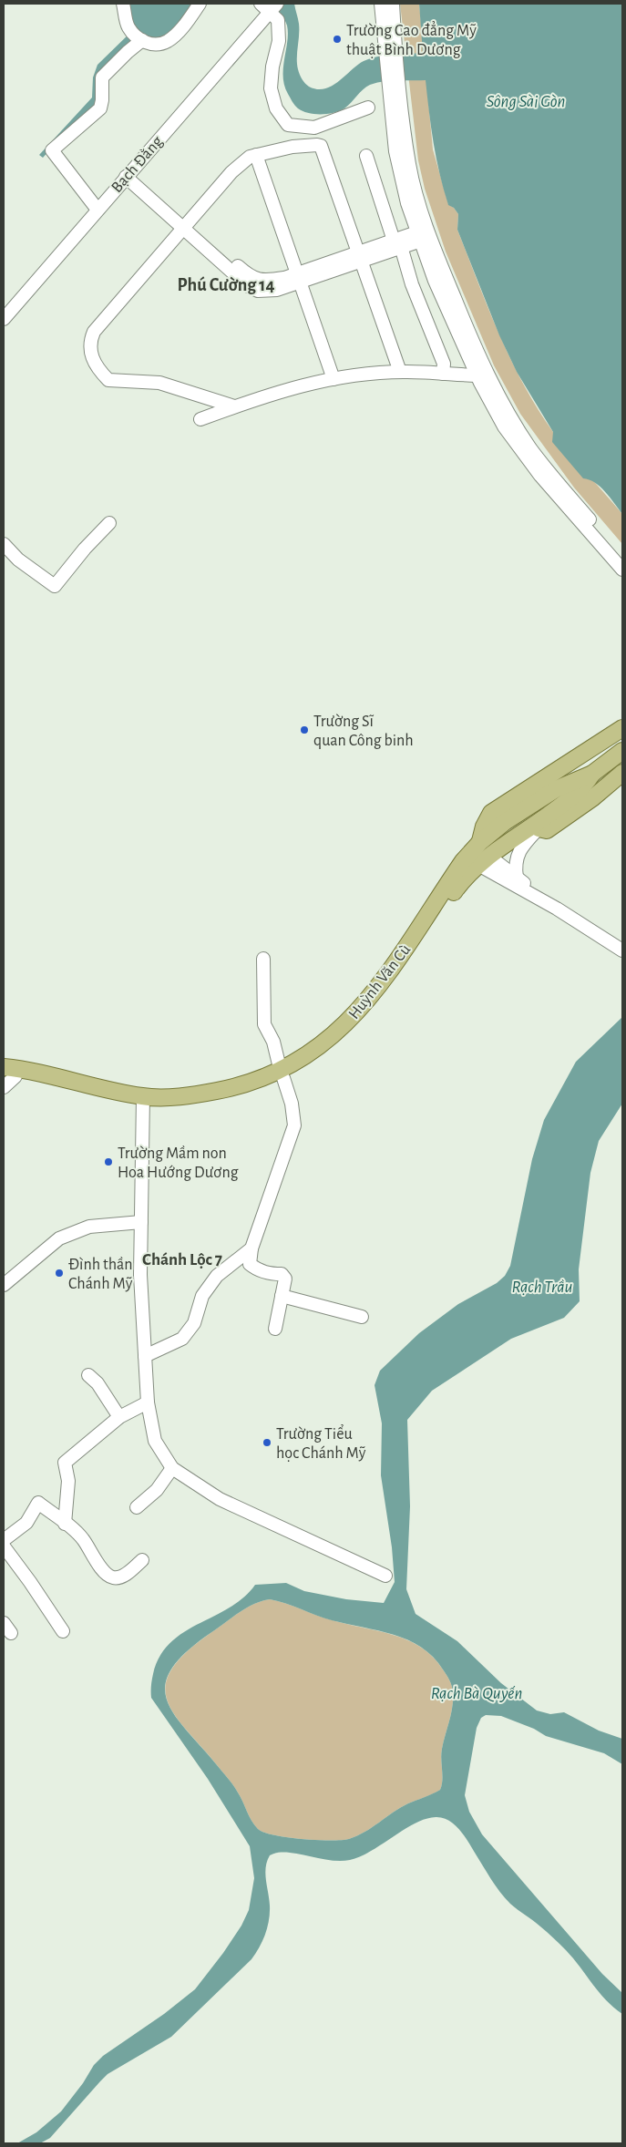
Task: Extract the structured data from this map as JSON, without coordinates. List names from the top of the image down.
{
  "streets": {
    "street": ["Bạch Đằng"]
  },
  "districts": ["Phú Cường 14", "Chánh Lộc 7"],
  "water": ["Sông Sài Gòn", "Rạch Trầu", "Rạch Bà Quyến"],
  "places": [
    "Trường Cao đẳng Mỹ thuật Bình Dương",
    "Trường Sĩ quan Công binh",
    "Trường Mầm non Hoa Hướng Dương",
    "Đình thần Chánh Mỹ",
    "Trường Tiểu học Chánh Mỹ"
  ]
}
